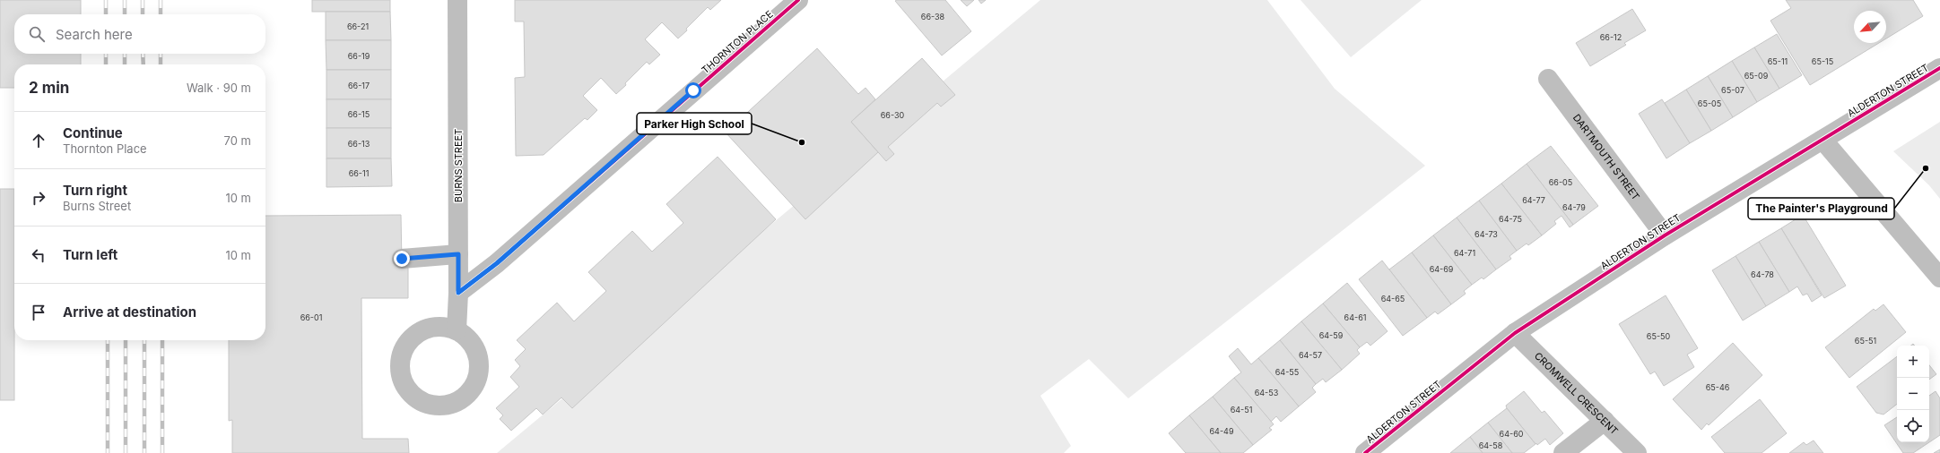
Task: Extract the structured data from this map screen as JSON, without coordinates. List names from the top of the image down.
{
  "streets": {
    "street": [
      "THORNTON PLACE",
      "ALDERTON STREET",
      "DARTMOUTH STREET",
      "BURNS STREET",
      "CROMWELL CRESCENT"
    ]
  },
  "crossings": [
    ["THORNTON PLACE", "BURNS STREET"],
    ["ALDERTON STREET", "DARTMOUTH STREET"],
    ["ALDERTON STREET", "CROMWELL CRESCENT"]
  ],
  "places": ["Parker High School", "The Painter's Playground"],
  "house_numbers": [
    "66-38",
    "66-21",
    "66-12",
    "66-19",
    "65-11",
    "65-15",
    "65-09",
    "66-17",
    "65-07",
    "65-05",
    "66-15",
    "66-30",
    "66-13",
    "66-11",
    "66-05",
    "64-77",
    "64-79",
    "64-75",
    "64-73",
    "64-71",
    "64-69",
    "64-78",
    "64-65",
    "66-01",
    "64-61",
    "64-59",
    "65-50",
    "65-51",
    "64-57",
    "64-55",
    "65-46",
    "64-53",
    "64-51",
    "64-49",
    "64-60",
    "64-58"
  ],
  "north": "bottom left",
  "page": {
    "search": "Search here",
    "heading": ["2 min", "Walk · 90 m"],
    "list": [
      ["Continue", "Thornton Place", "70 m"],
      ["Turn right", "Burns Street", "10 m"],
      ["Turn left", "10 m"],
      "Arrive at destination"
    ],
    "map_buttons": ["+", "−"]
  }
}
